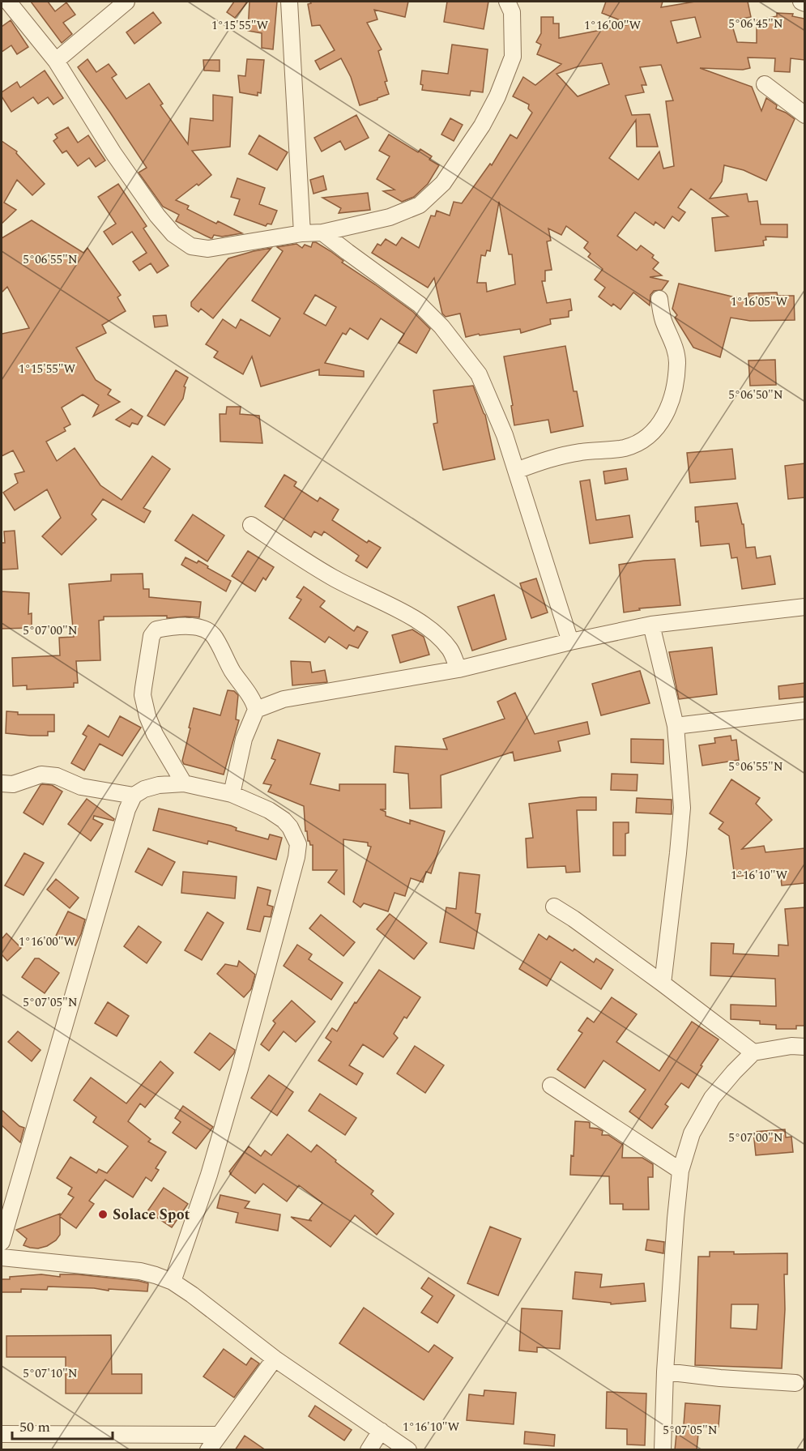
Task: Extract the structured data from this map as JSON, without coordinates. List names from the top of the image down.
{
  "places": ["Solace Spot"],
  "scale_bar": "50 m",
  "coordinates": [
    "5°06'45\"N",
    "1°15'55\"W",
    "1°16'00\"W",
    "5°06'55\"N",
    "1°16'05\"W",
    "5°06'50\"N",
    "5°07'00\"N",
    "1°16'10\"W",
    "5°07'05\"N",
    "5°07'10\"N"
  ]
}
